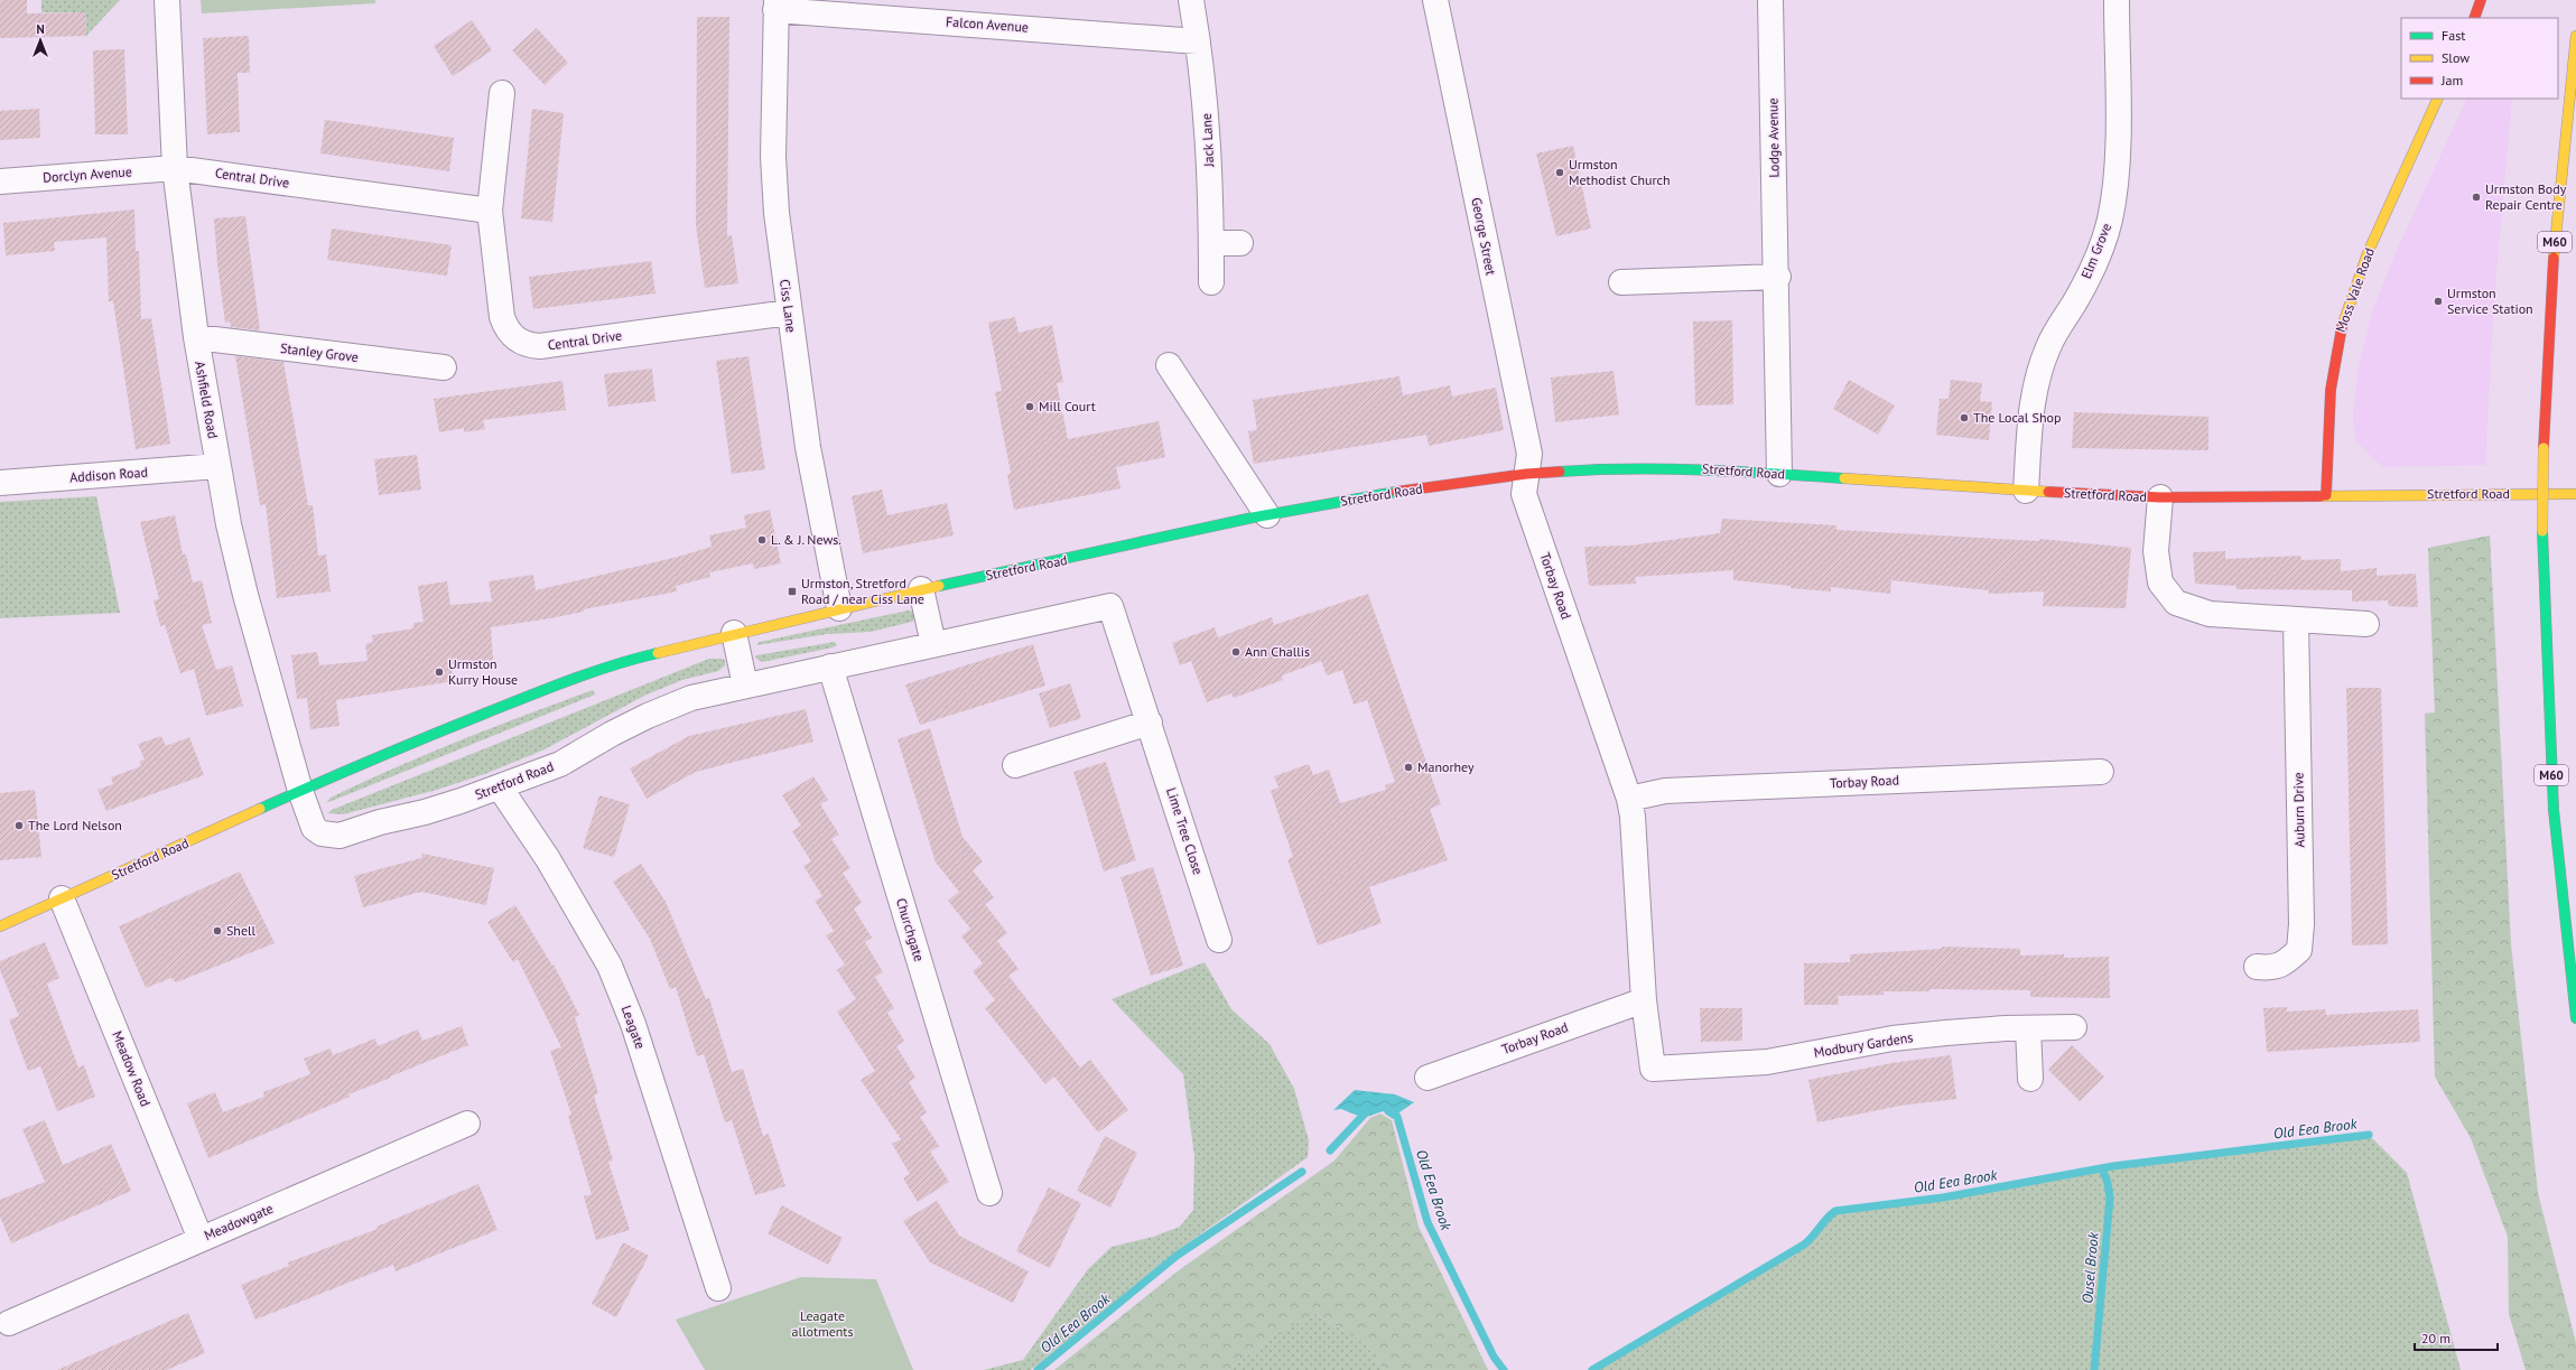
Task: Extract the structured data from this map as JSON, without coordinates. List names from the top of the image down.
{
  "streets": {
    "main road": ["M60", "Moss Vale Road", "Stretford Road"],
    "street": [
      "Falcon Avenue",
      "Lodge Avenue",
      "Jack Lane",
      "Dorclyn Avenue",
      "Central Drive",
      "George Street",
      "Elm Grove",
      "Ciss Lane",
      "Stanley Grove",
      "Ashfield Road",
      "Addison Road",
      "Torbay Road",
      "Auburn Drive",
      "Lime Tree Close",
      "Churchgate",
      "Leagate",
      "Modbury Gardens",
      "Meadow Road",
      "Meadowgate"
    ]
  },
  "crossings": [
    ["Falcon Avenue", "Jack Lane"],
    ["Falcon Avenue", "Ciss Lane"],
    ["Lodge Avenue", "Stretford Road"],
    ["Dorclyn Avenue", "Central Drive"],
    ["Dorclyn Avenue", "Ashfield Road"],
    ["Central Drive", "Ciss Lane"],
    ["Central Drive", "Ashfield Road"],
    ["George Street", "Stretford Road"],
    ["George Street", "Torbay Road"],
    ["Elm Grove", "Stretford Road"],
    ["Moss Vale Road", "Stretford Road"],
    ["Ciss Lane", "Stretford Road"],
    ["Stanley Grove", "Ashfield Road"],
    ["Ashfield Road", "Stretford Road"],
    ["Ashfield Road", "Addison Road"],
    ["Stretford Road", "Torbay Road"],
    ["Stretford Road", "Lime Tree Close"],
    ["Stretford Road", "Churchgate"],
    ["Stretford Road", "Leagate"],
    ["Stretford Road", "Meadow Road"],
    ["Torbay Road", "Modbury Gardens"],
    ["Meadow Road", "Meadowgate"]
  ],
  "water": ["Old Eea Brook", "Ousel Brook"],
  "parks": ["Leagate allotments"],
  "places": {
    "other": [
      "Urmston Methodist Church",
      "Urmston Body Repair Centre",
      "Urmston Service Station",
      "Mill Court",
      "The Local Shop",
      "L. & J. News.",
      "Ann Challis",
      "Urmston Kurry House",
      "Manorhey",
      "The Lord Nelson",
      "Shell"
    ],
    "transit": ["Urmston, Stretford Road / near Ciss Lane"]
  },
  "legend": ["Fast", "Slow", "Jam"],
  "scale_bar": "20 m",
  "north": "top"
}
